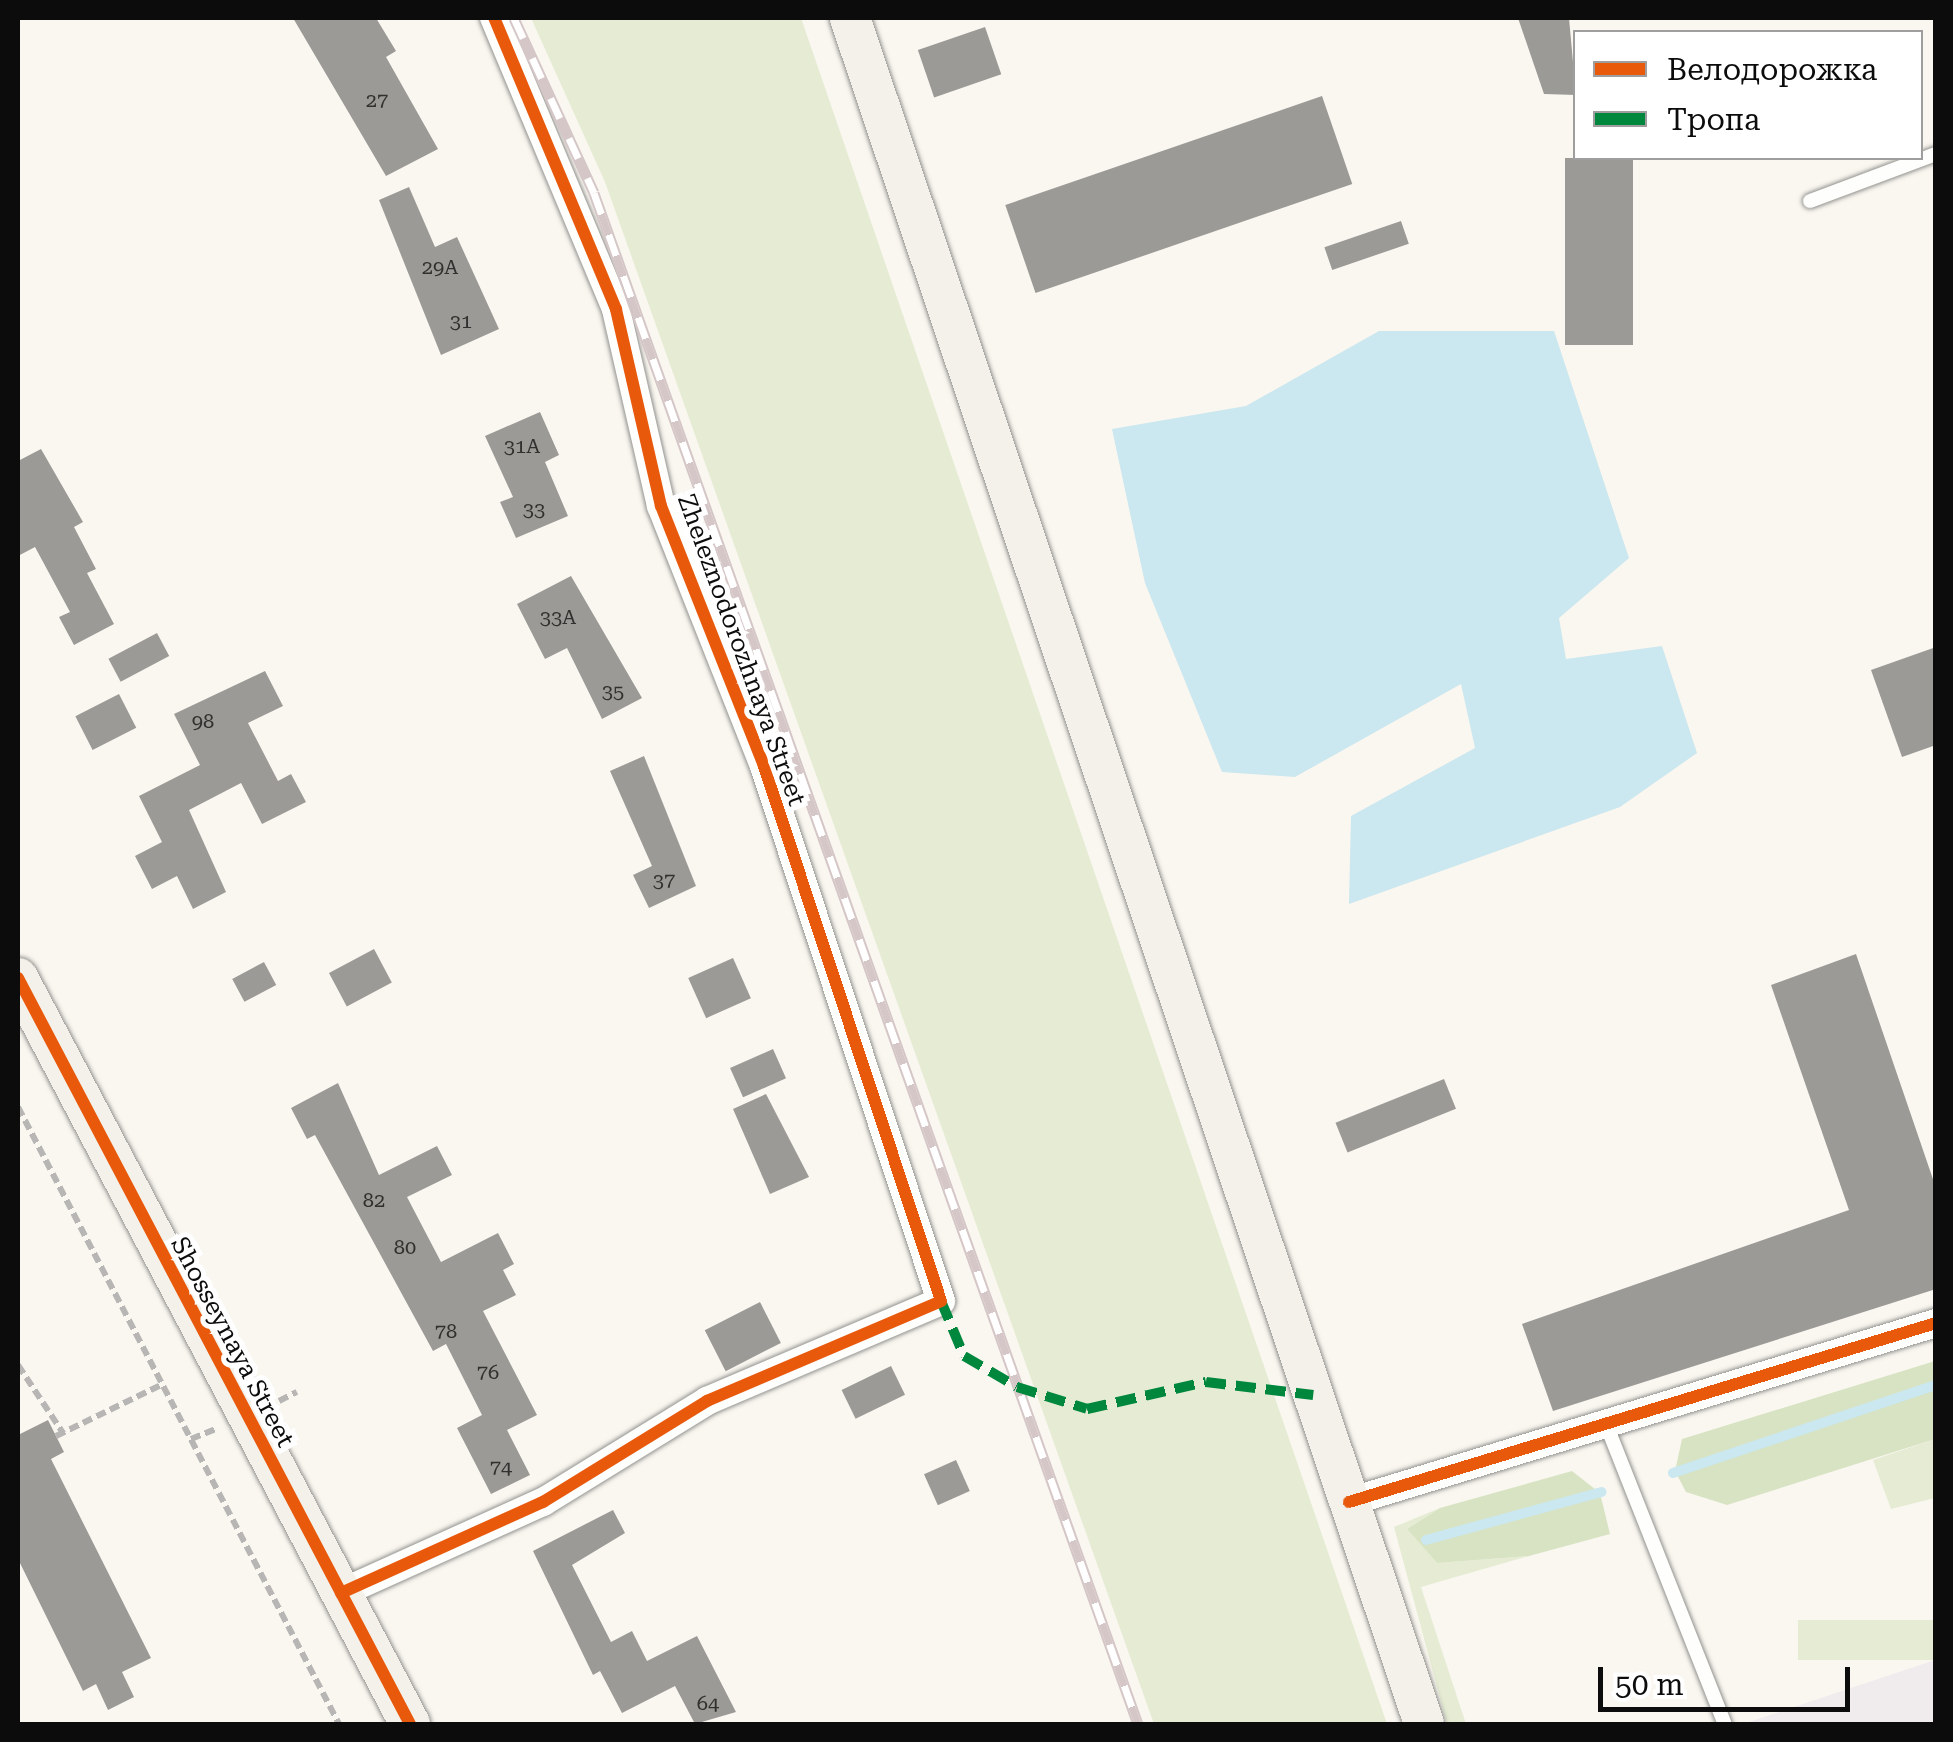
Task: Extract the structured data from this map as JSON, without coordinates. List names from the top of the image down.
{
  "streets": {
    "main road": ["Shosseynaya Street"],
    "street": ["Zheleznodorozhnaya Street"]
  },
  "crossings": [
    ["Zheleznodorozhnaya Street", "Shosseynaya Street"]
  ],
  "house_numbers": [
    "27",
    "29А",
    "31",
    "31А",
    "33",
    "33А",
    "35",
    "98",
    "37",
    "82",
    "80",
    "78",
    "76",
    "74",
    "64"
  ],
  "legend": ["Велодорожка", "Тропа"],
  "scale_bar": "50 m"
}
